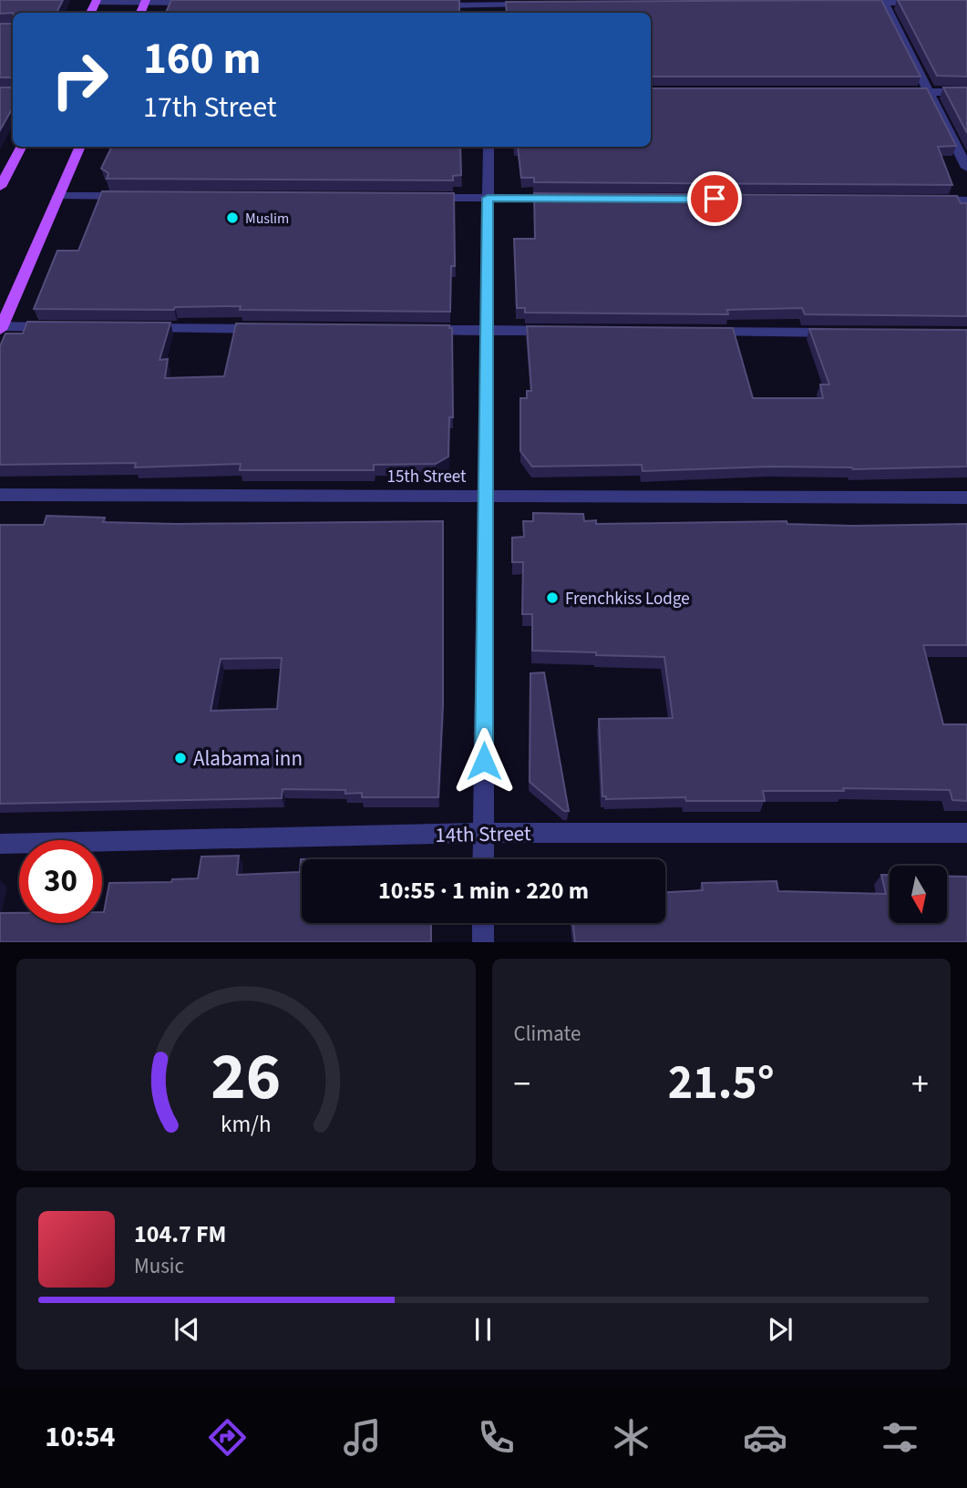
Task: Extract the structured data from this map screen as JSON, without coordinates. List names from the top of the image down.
{
  "streets": {
    "street": ["15th Street", "14th Street"]
  },
  "places": ["Muslim", "Frenchkiss Lodge", "Alabama inn"],
  "north": "bottom",
  "page": {
    "turn": ["160 m", "17th Street"],
    "limit": "30",
    "trip": "10:55 · 1 min · 220 m",
    "tile": "Climate",
    "heat": ["−", "21.5°", "+"],
    "song": ["104.7 FM", "Music"],
    "tabs": "10:54",
    "gauge": ["26", "km/h"]
  }
}
